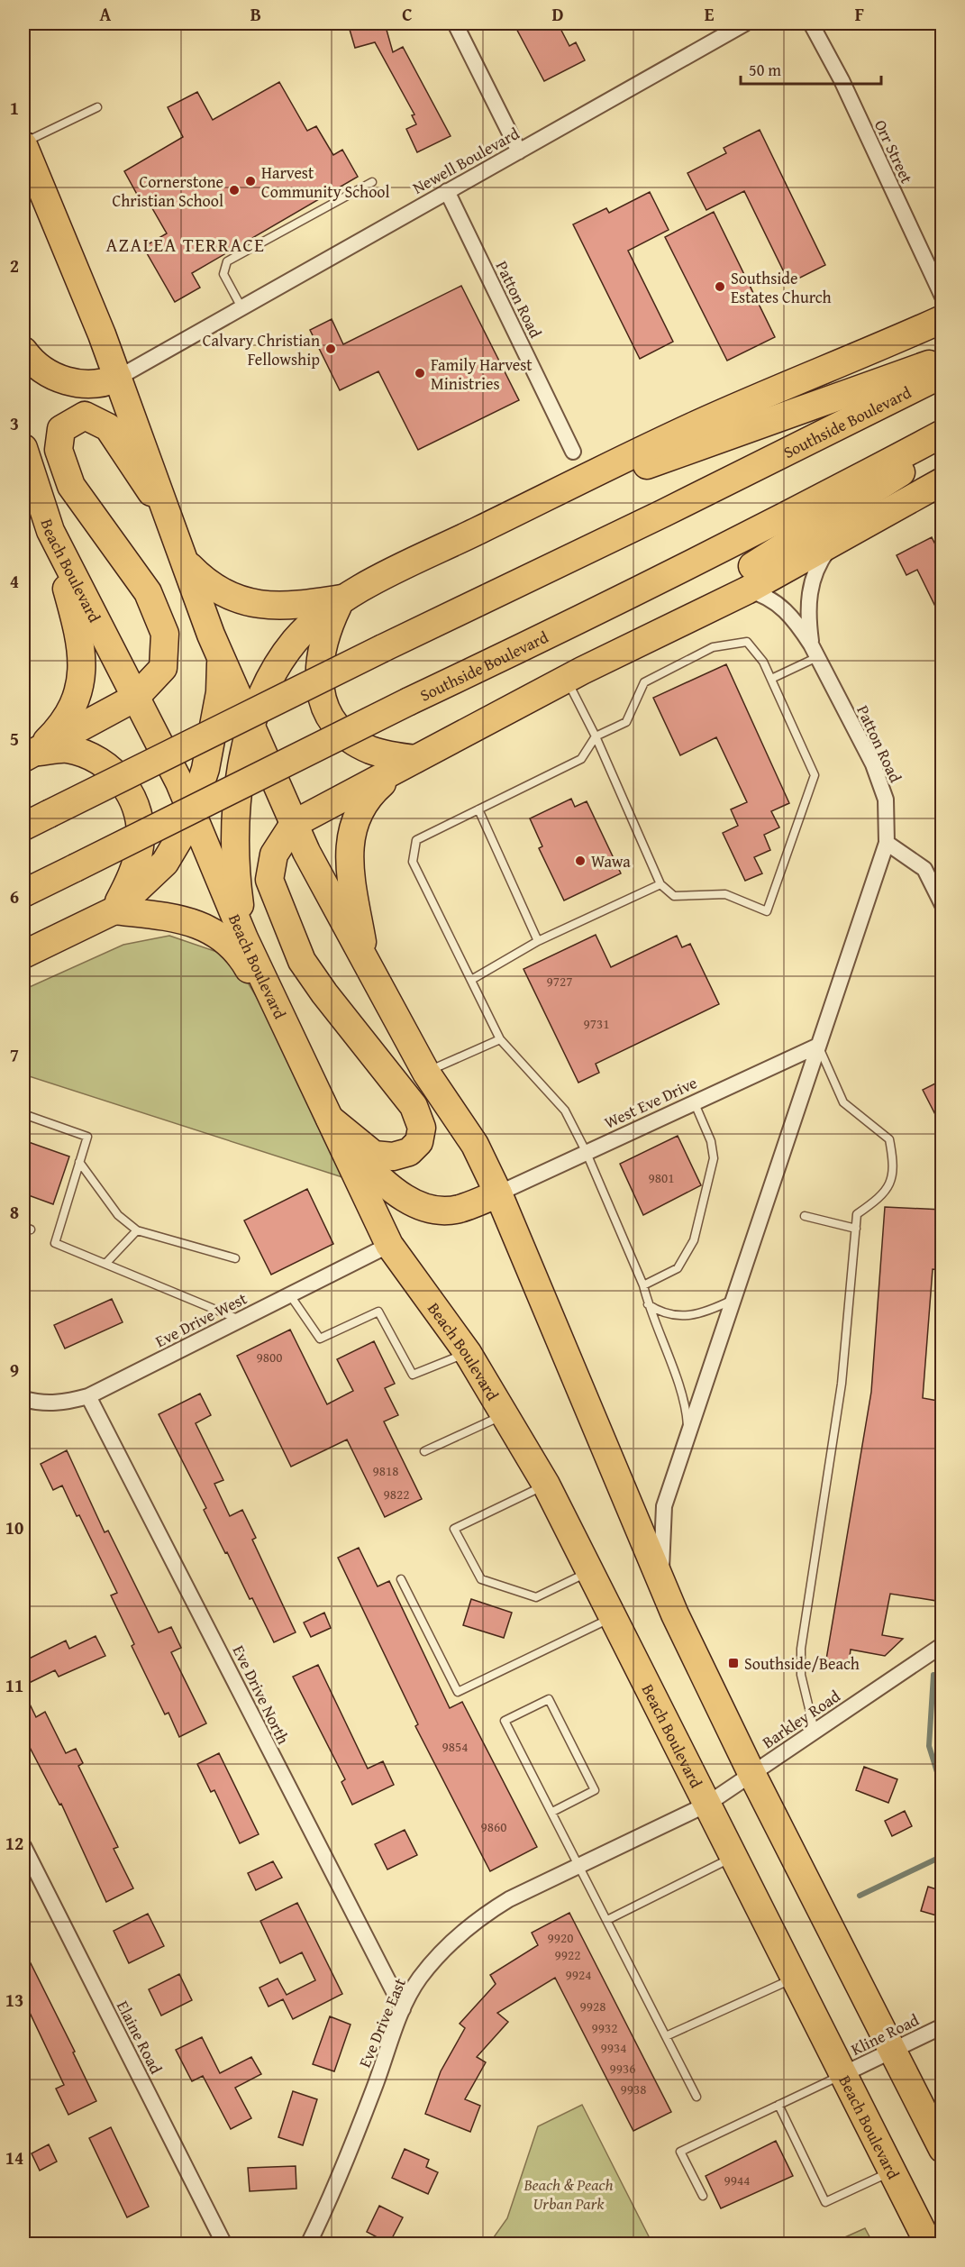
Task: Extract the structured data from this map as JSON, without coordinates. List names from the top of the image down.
{
  "streets": {
    "highway": ["Southside Boulevard", "Beach Boulevard"],
    "street": [
      "Orr Street",
      "Newell Boulevard",
      "Patton Road",
      "West Eve Drive",
      "Eve Drive West",
      "Eve Drive North",
      "Barkley Road",
      "Eve Drive East",
      "Kline Road",
      "Elaine Road"
    ]
  },
  "crossings": [
    ["Newell Boulevard", "Patton Road"],
    ["Patton Road", "West Eve Drive"],
    ["Beach Boulevard", "Eve Drive West"],
    ["Beach Boulevard", "Barkley Road"],
    ["Beach Boulevard", "Eve Drive East"],
    ["Beach Boulevard", "Kline Road"],
    ["Eve Drive West", "Eve Drive North"],
    ["Eve Drive North", "Eve Drive East"],
    ["Barkley Road", "Eve Drive East"]
  ],
  "districts": ["AZALEA TERRACE"],
  "parks": ["Beach & Peach Urban Park"],
  "places": {
    "other": [
      "Harvest Community School",
      "Cornerstone Christian School",
      "Southside Estates Church",
      "Calvary Christian Fellowship",
      "Family Harvest Ministries",
      "Wawa"
    ],
    "transit": ["Southside/Beach"]
  },
  "house_numbers": [
    "9727",
    "9731",
    "9801",
    "9800",
    "9818",
    "9822",
    "9854",
    "9860",
    "9920",
    "9922",
    "9924",
    "9928",
    "9932",
    "9934",
    "9936",
    "9938",
    "9944"
  ],
  "scale_bar": "50 m",
  "grid": {
    "columns": [
      "A",
      "B",
      "C",
      "D",
      "E",
      "F"
    ],
    "rows": [
      "1",
      "2",
      "3",
      "4",
      "5",
      "6",
      "7",
      "8",
      "9",
      "10",
      "11",
      "12",
      "13",
      "14"
    ]
  }
}
